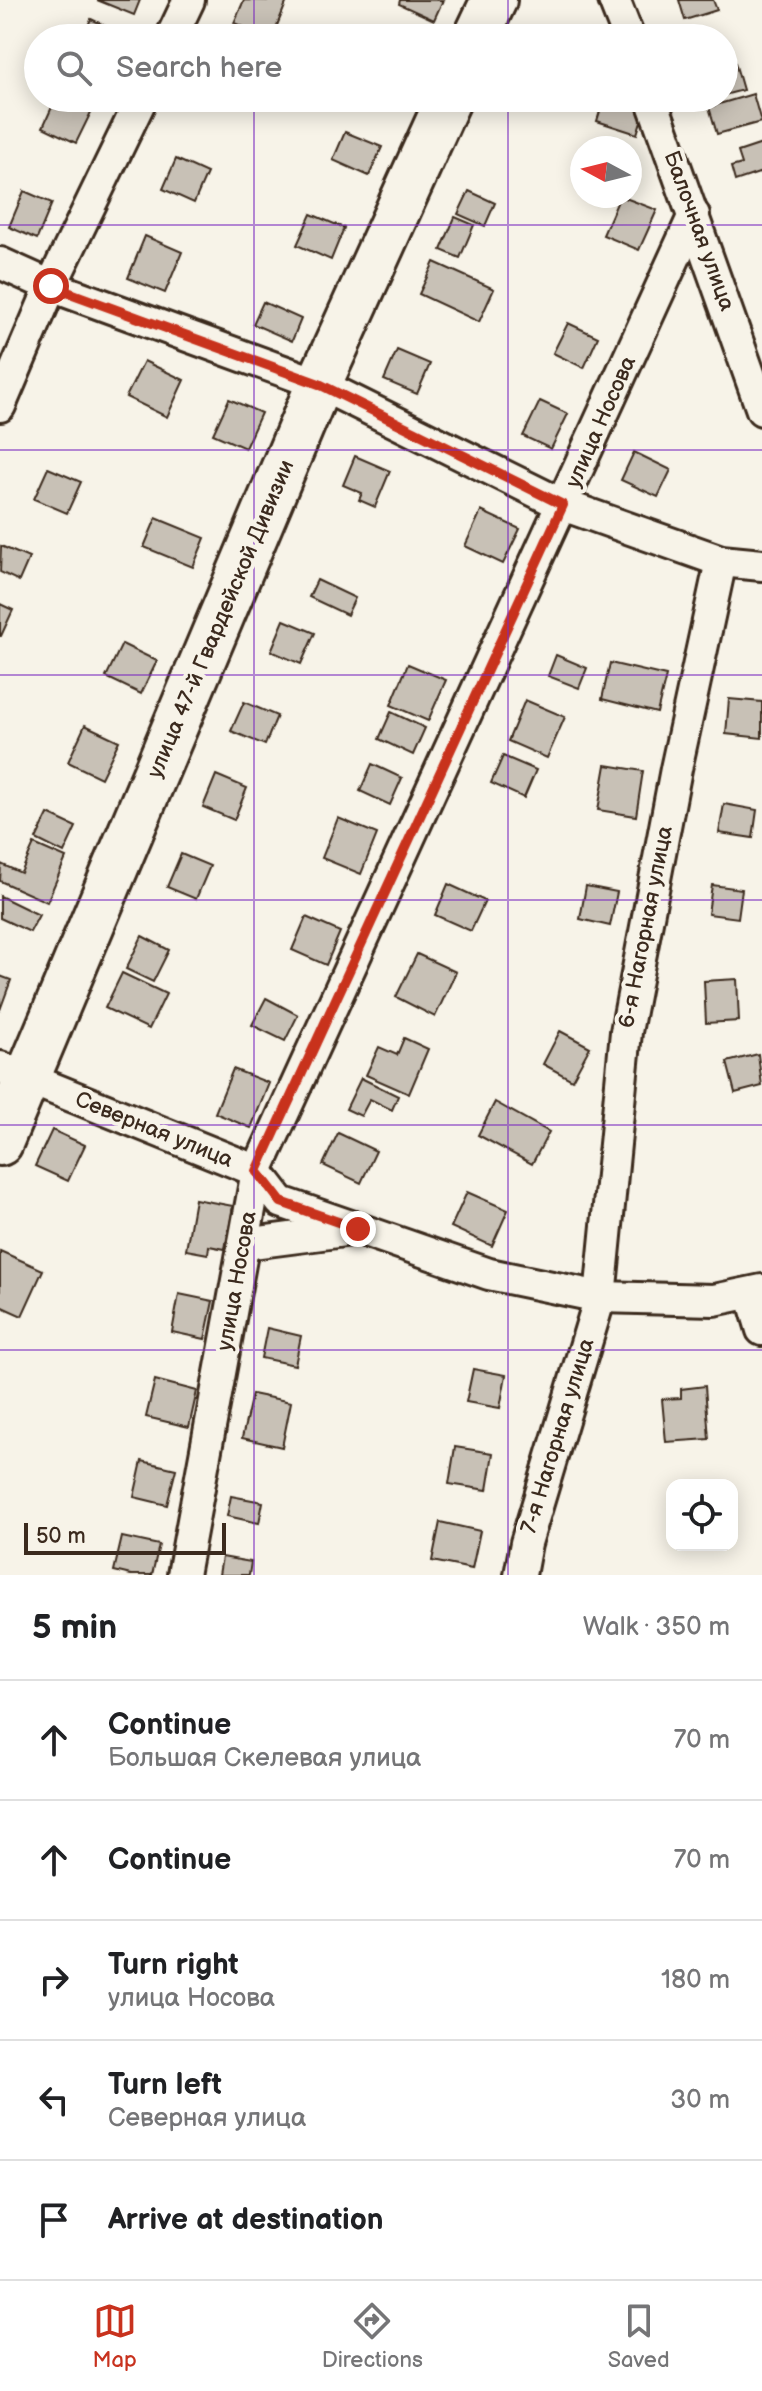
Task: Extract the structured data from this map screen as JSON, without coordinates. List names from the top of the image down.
{
  "streets": {
    "main road": ["улица 47-й Гвардейской Дивизии"],
    "street": [
      "Балочная улица",
      "улица Носова",
      "6-я Нагорная улица",
      "Северная улица",
      "7-я Нагорная улица"
    ]
  },
  "crossings": [
    ["Балочная улица", "улица Носова"],
    ["улица Носова", "Северная улица"],
    ["улица 47-й Гвардейской Дивизии", "Северная улица"],
    ["6-я Нагорная улица", "Северная улица"],
    ["6-я Нагорная улица", "7-я Нагорная улица"],
    ["Северная улица", "7-я Нагорная улица"]
  ],
  "scale_bar": "50 m",
  "north": "left",
  "page": {
    "search": "Search here",
    "scale": "50 m",
    "heading": ["5 min", "Walk · 350 m"],
    "list": [
      ["Continue", "Большая Скелевая улица", "70 m"],
      ["Continue", "70 m"],
      ["Turn right", "улица Носова", "180 m"],
      ["Turn left", "Северная улица", "30 m"],
      "Arrive at destination"
    ],
    "nav": ["Map", "Directions", "Saved"]
  }
}
